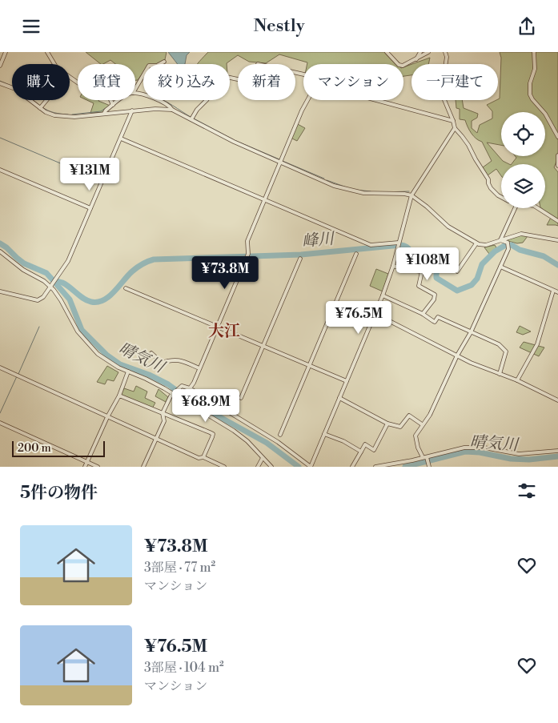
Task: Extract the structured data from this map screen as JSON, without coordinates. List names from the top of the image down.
{
  "districts": ["大江"],
  "water": ["峰川", "晴気川"],
  "scale_bar": "200 m",
  "page": {
    "header": "Nestly",
    "chip": [
      "購入",
      "賃貸",
      "絞り込み",
      "新着",
      "マンション",
      "一戸建て"
    ],
    "price": [
      "¥131M",
      "¥108M",
      "¥73.8M",
      "¥76.5M",
      "¥68.9M"
    ],
    "scale": "200 m",
    "heading": "5件の物件",
    "list": [
      {
        "name": "¥73.8M",
        "note": "3部屋 · 77 m² · マンション"
      },
      {
        "name": "¥76.5M",
        "note": "3部屋 · 104 m² · マンション"
      }
    ]
  }
}
